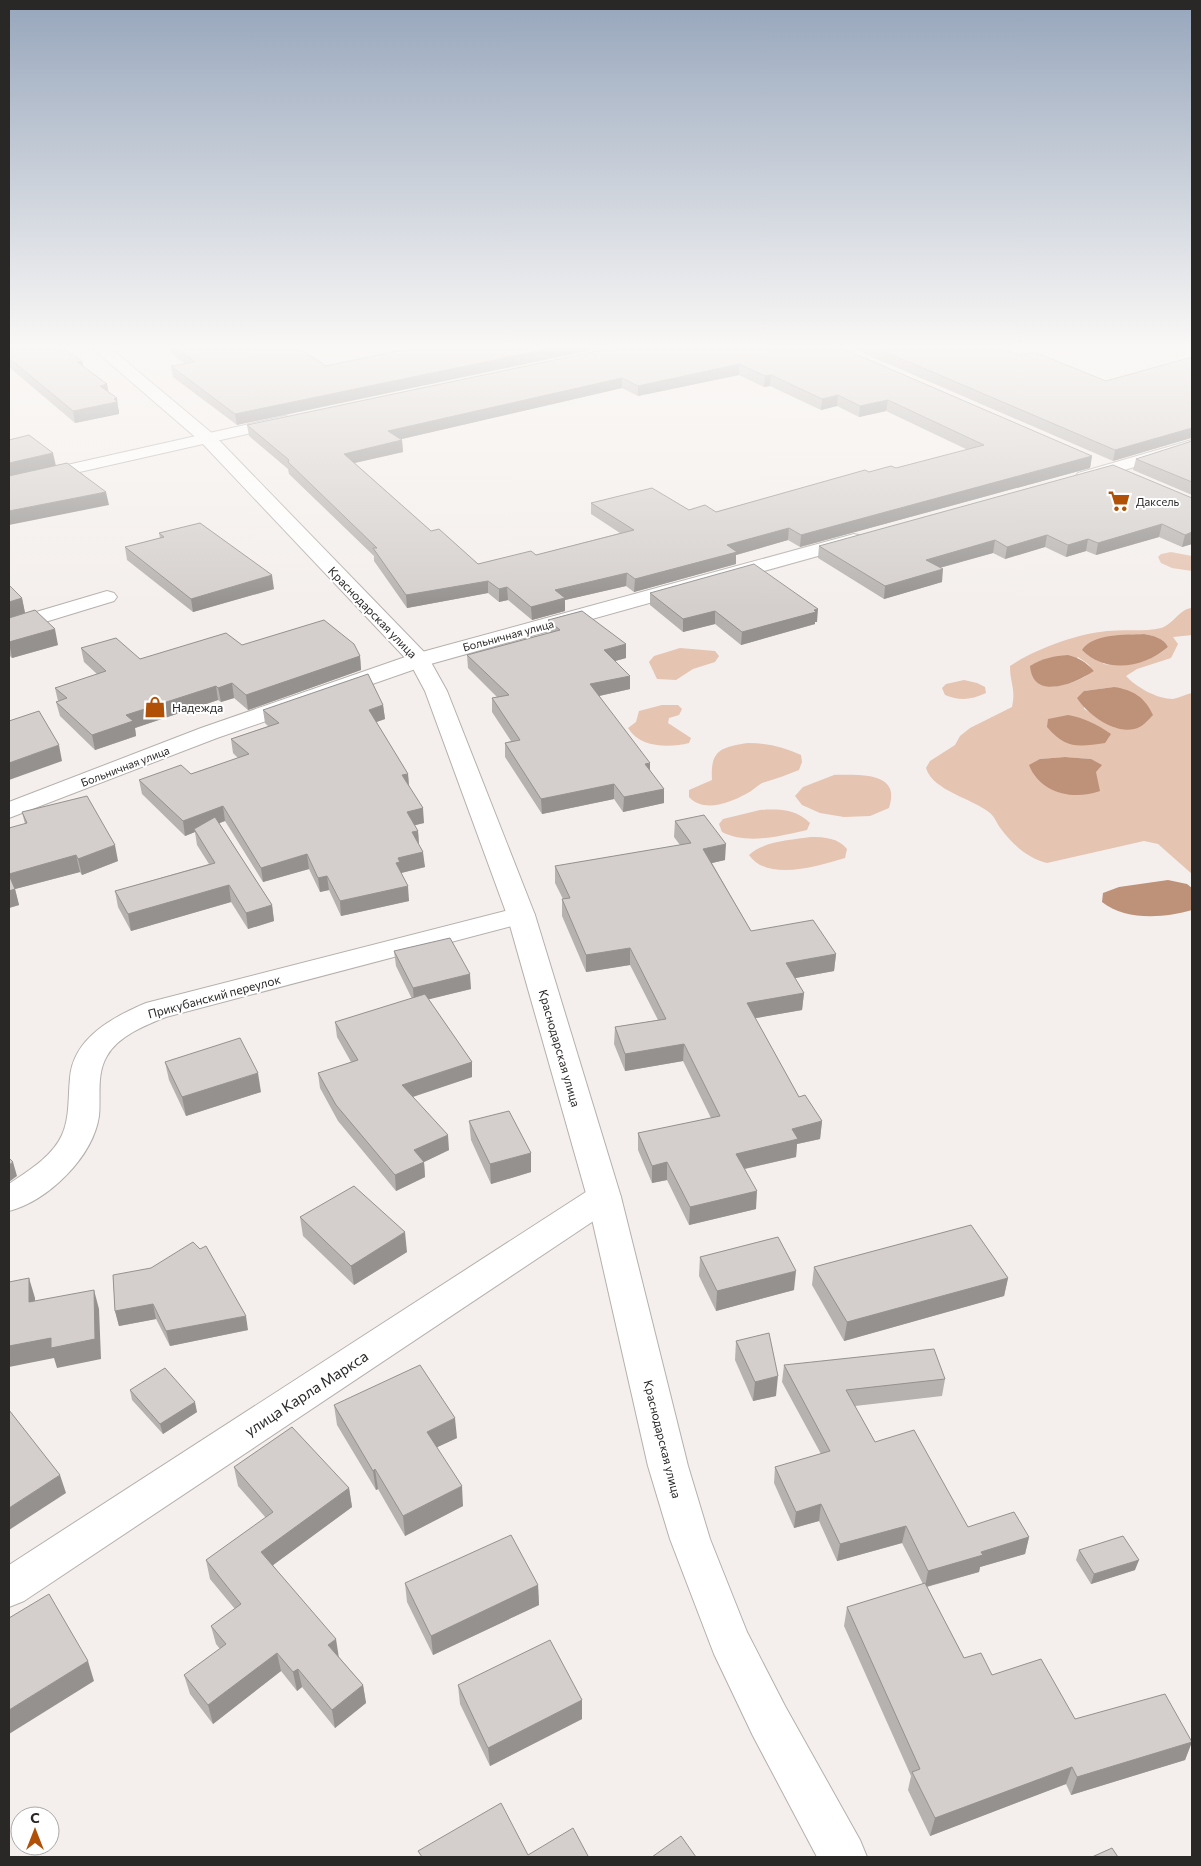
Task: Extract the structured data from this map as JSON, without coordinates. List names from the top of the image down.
{
  "streets": {
    "street": [
      "Краснодарская улица",
      "Больничная улица",
      "Прикубанский переулок",
      "улица Карла Маркса"
    ]
  },
  "crossings": [
    ["Краснодарская улица", "Больничная улица"],
    ["Краснодарская улица", "Прикубанский переулок"],
    ["Краснодарская улица", "улица Карла Маркса"]
  ],
  "places": {
    "supermarket": ["Даксель"],
    "shop": ["Надежда"]
  },
  "north": "top"
}
